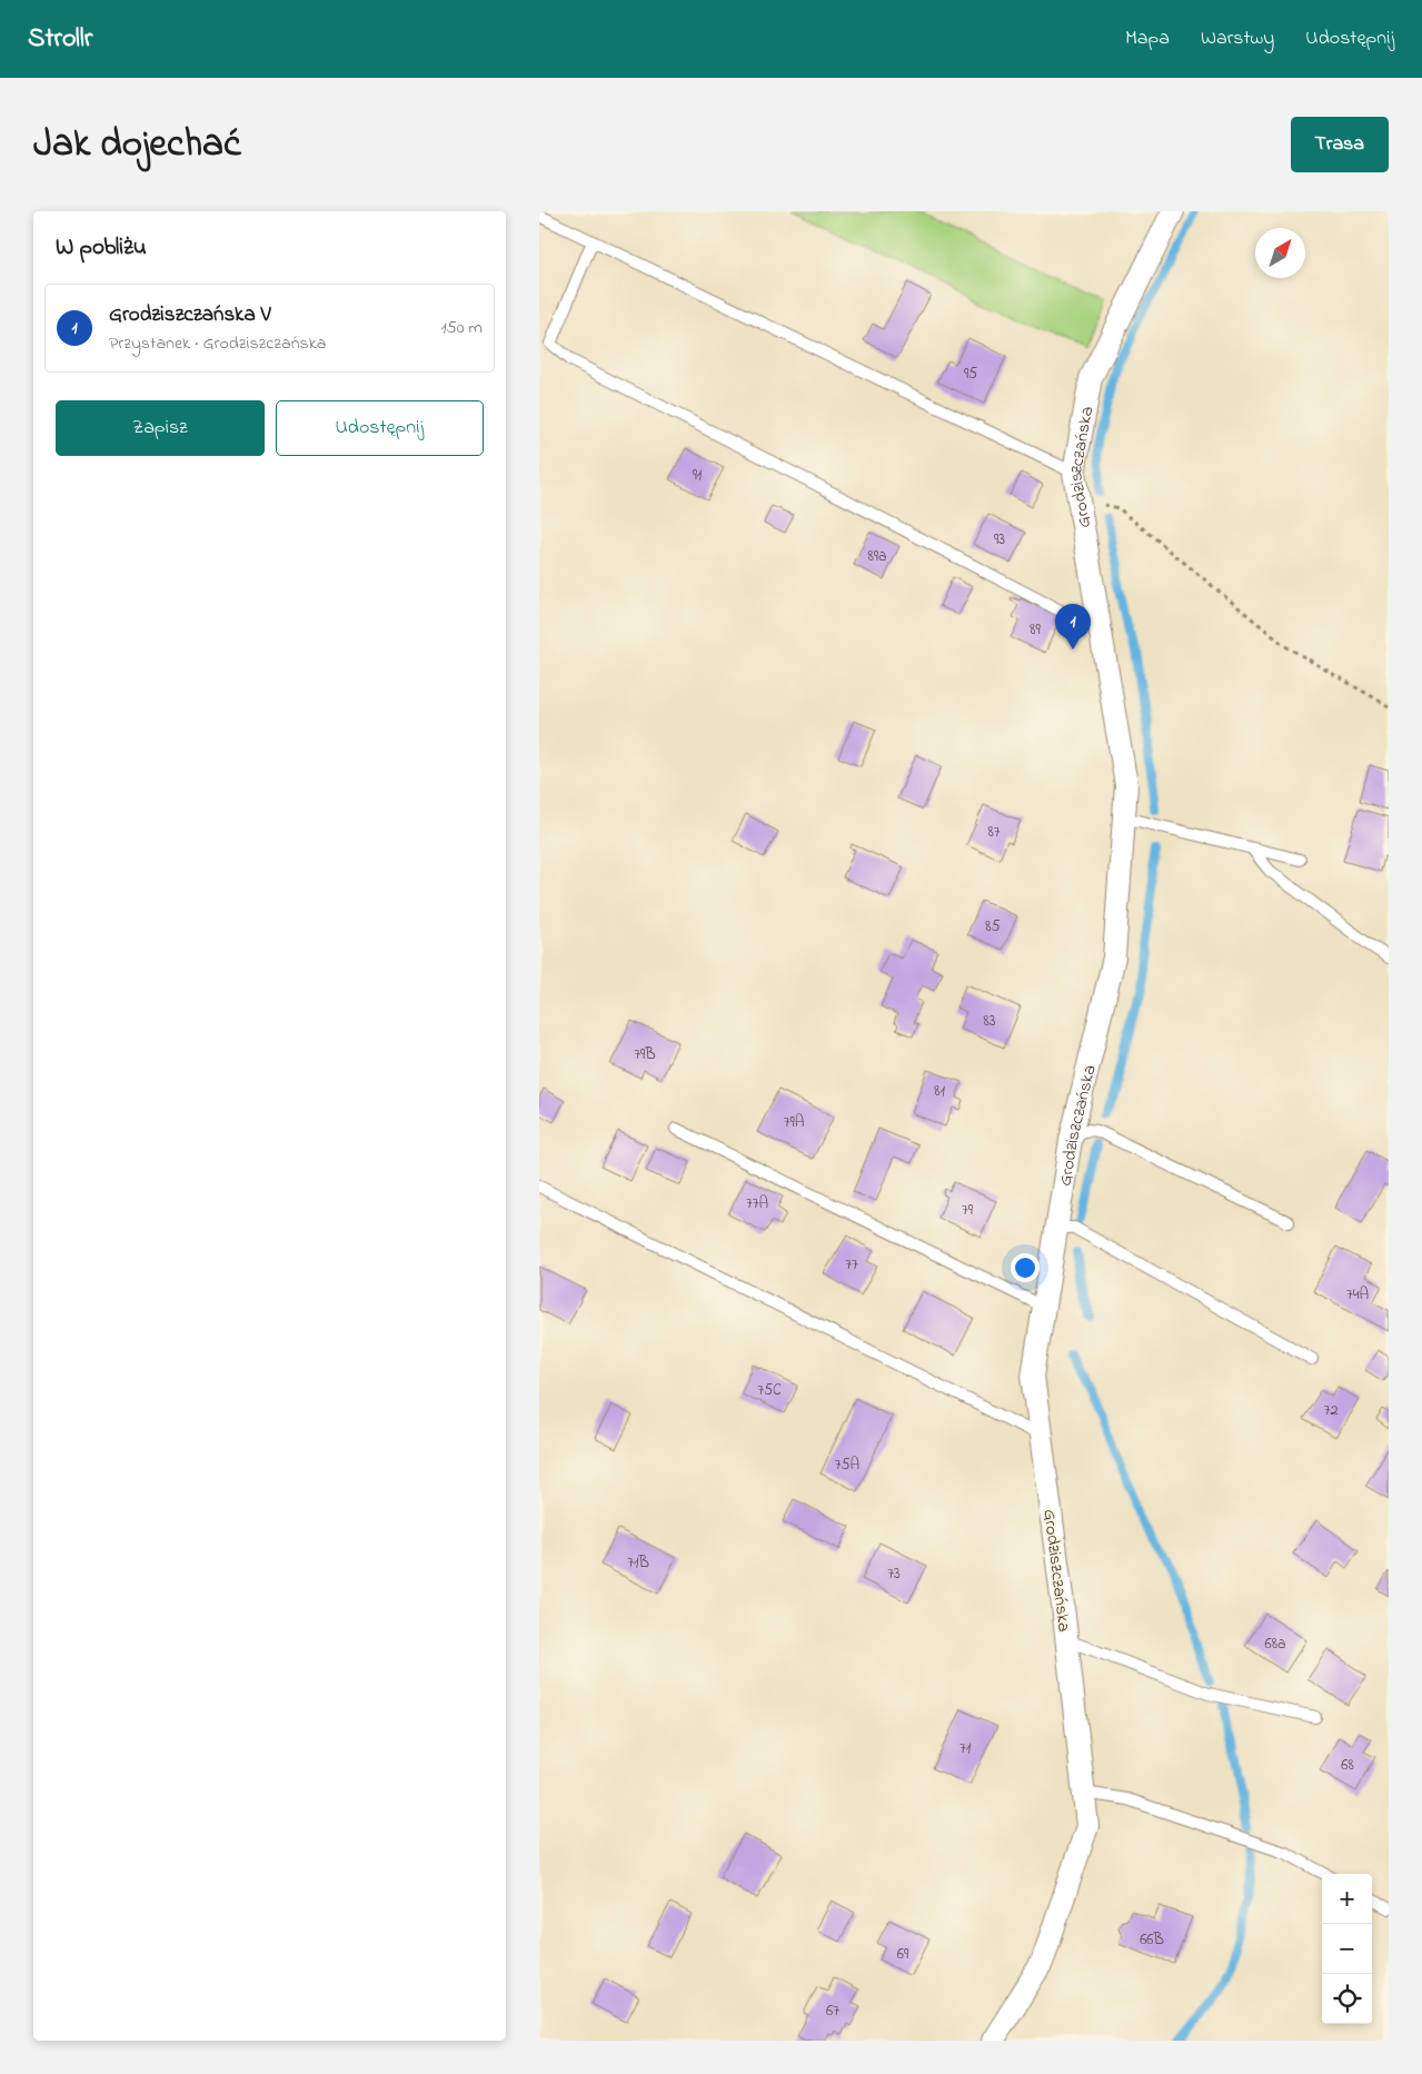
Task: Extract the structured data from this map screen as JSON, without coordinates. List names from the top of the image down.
{
  "streets": {
    "street": ["Grodziszczańska"]
  },
  "house_numbers": [
    "95",
    "91",
    "93",
    "89a",
    "89",
    "87",
    "85",
    "83",
    "79B",
    "81",
    "79A",
    "77A",
    "79",
    "77",
    "74A",
    "75C",
    "72",
    "75A",
    "71B",
    "73",
    "68a",
    "71",
    "68",
    "66B",
    "69",
    "67"
  ],
  "north": "top right",
  "page": {
    "header": "Strollr",
    "nav": ["Mapa", "Warstwy", "Udostępnij"],
    "title": "Jak dojechać",
    "buttons": [
      "Trasa",
      ["Zapisz", "Udostępnij"]
    ],
    "heading": "W pobliżu",
    "list": [
      {
        "mark": "1",
        "name": "Grodziszczańska V",
        "note": "Przystanek · Grodziszczańska",
        "value": "150 m"
      }
    ],
    "pins": "1",
    "map_buttons": ["+", "−"]
  }
}
